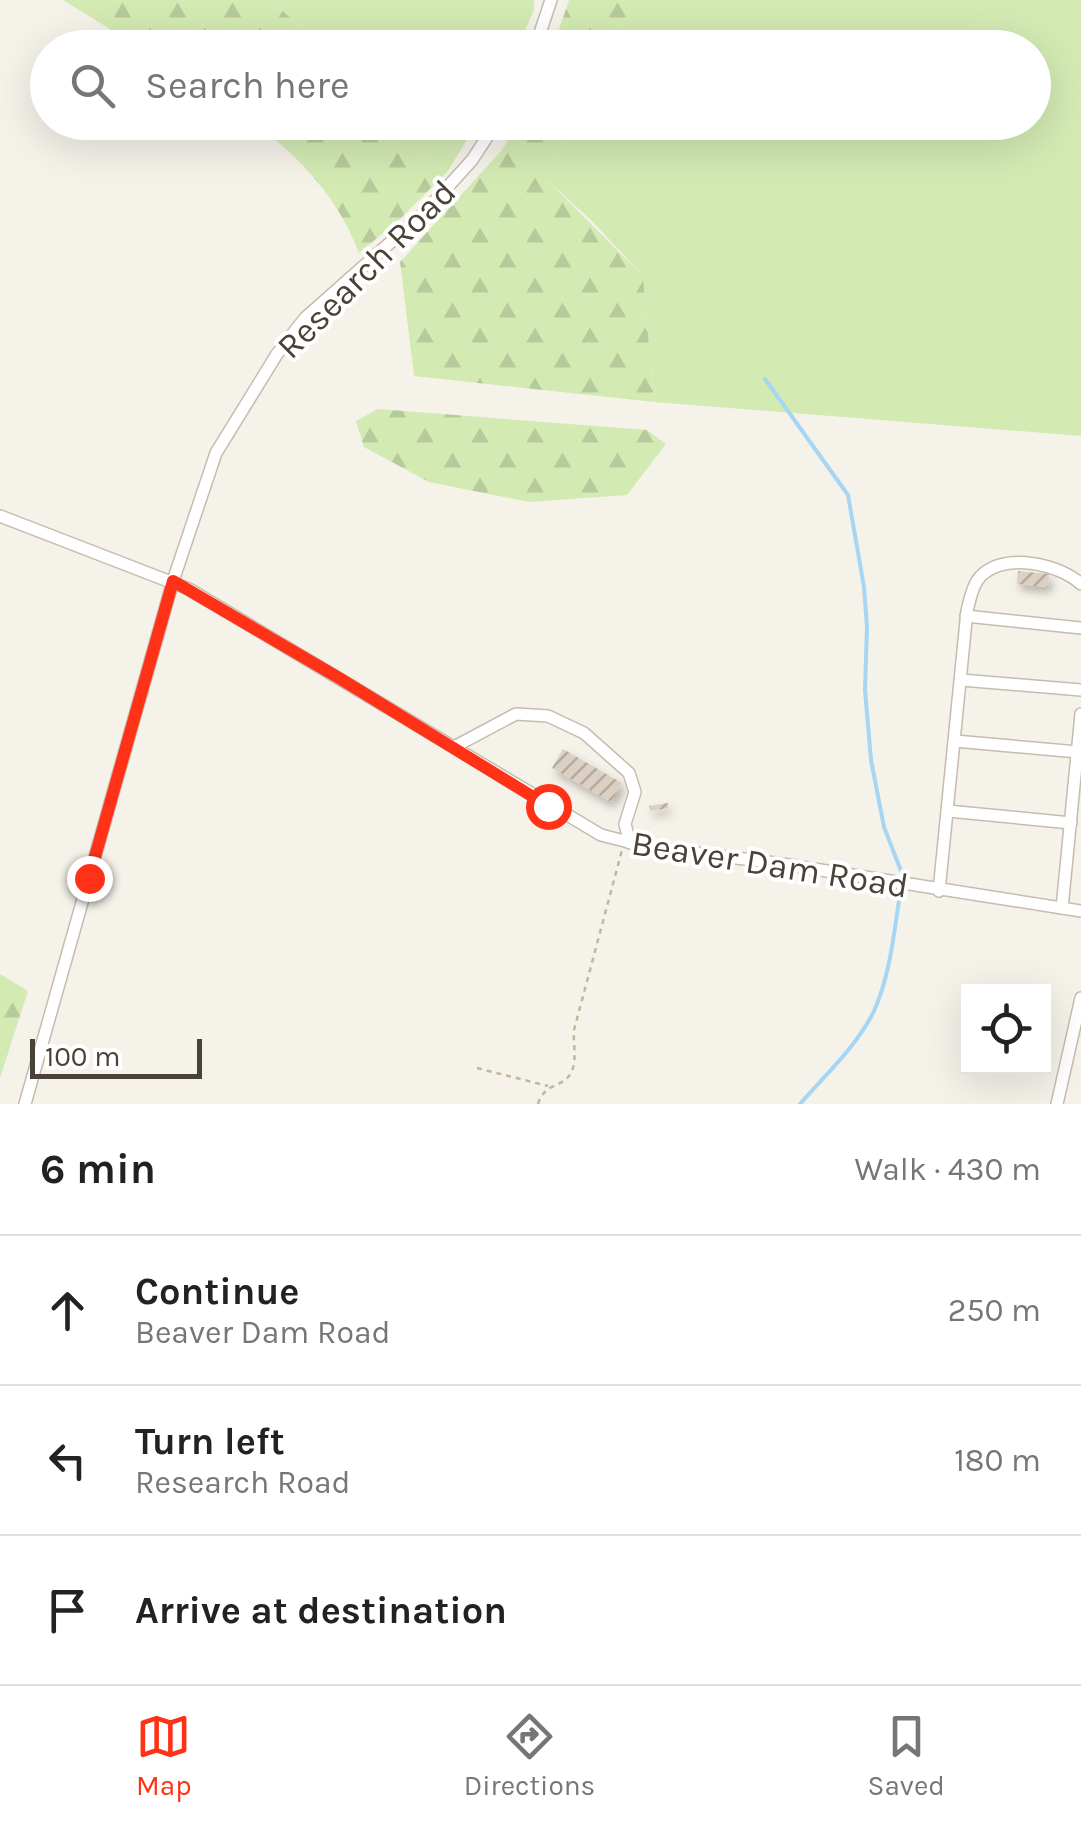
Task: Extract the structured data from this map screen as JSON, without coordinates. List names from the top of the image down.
{
  "streets": {
    "street": ["Research Road", "Beaver Dam Road"]
  },
  "crossings": [
    ["Research Road", "Beaver Dam Road"]
  ],
  "scale_bar": "100 m",
  "page": {
    "search": "Search here",
    "scale": "100 m",
    "heading": ["6 min", "Walk · 430 m"],
    "list": [
      ["Continue", "Beaver Dam Road", "250 m"],
      ["Turn left", "Research Road", "180 m"],
      "Arrive at destination"
    ],
    "nav": ["Map", "Directions", "Saved"]
  }
}
